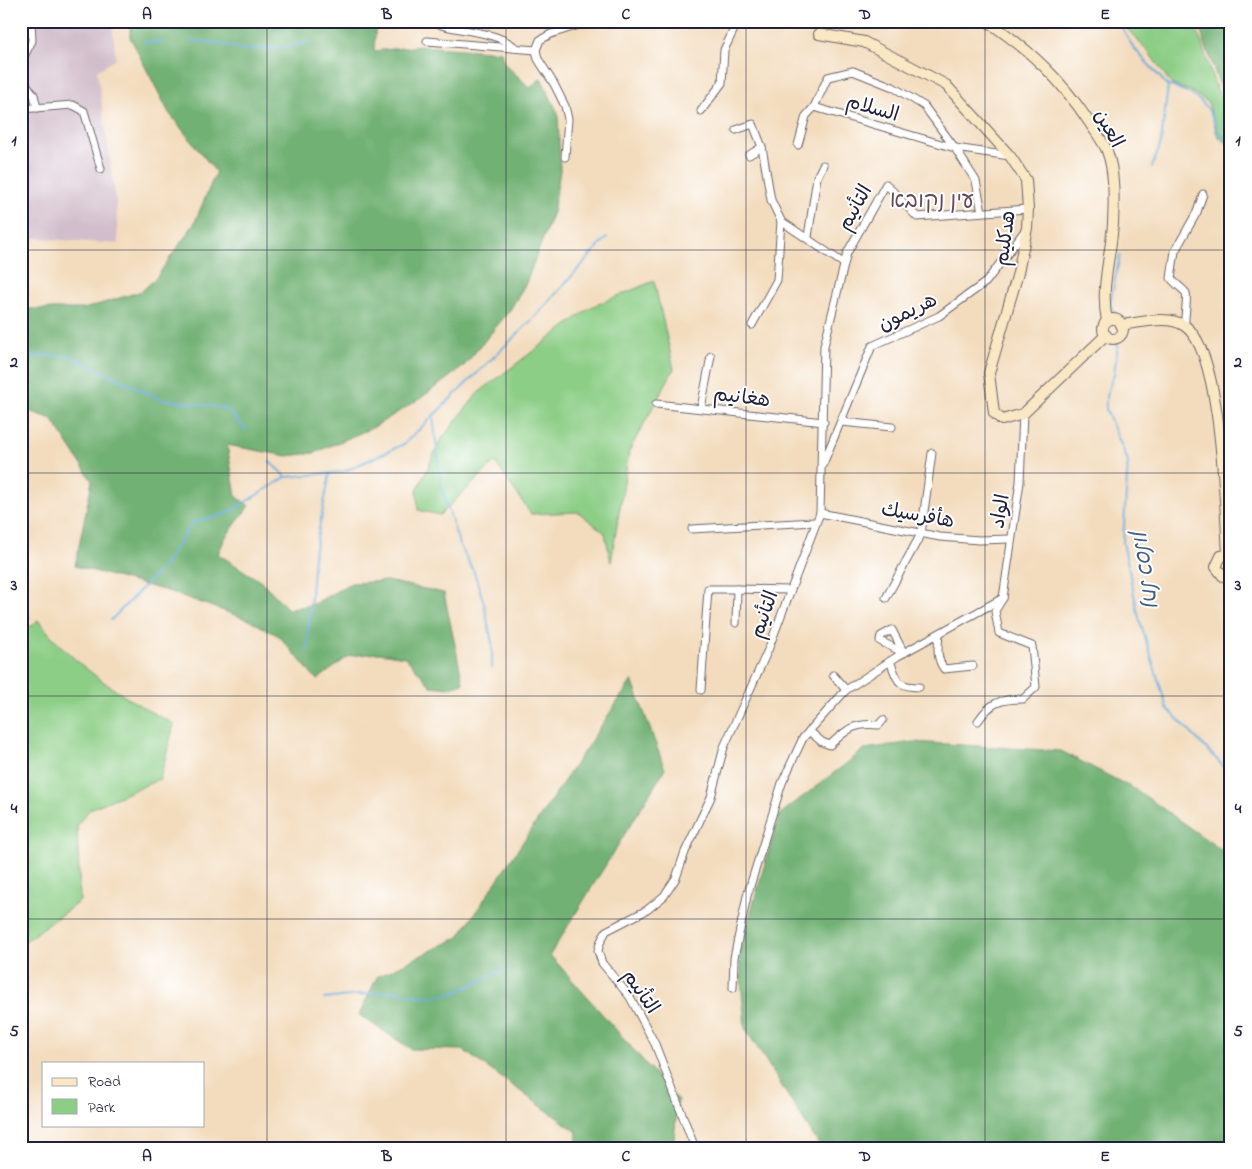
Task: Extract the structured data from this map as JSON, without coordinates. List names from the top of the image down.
{
  "streets": {
    "street": [
      "السلام",
      "العين",
      "التأنيم",
      "هدكليم",
      "هريمون",
      "هغانيم",
      "الواد",
      "هأفرسيك"
    ]
  },
  "crossings": [
    ["السلام", "هدكليم"],
    ["التأنيم", "هدكليم"],
    ["التأنيم", "هريمون"],
    ["التأنيم", "هغانيم"],
    ["التأنيم", "هأفرسيك"],
    ["هدكليم", "هريمون"],
    ["هدكليم", "الواد"],
    ["الواد", "هأفرسيك"]
  ],
  "districts": ["עין נקובא"],
  "water": ["נחל כסלון"],
  "legend": ["Road", "Park"],
  "grid": {
    "columns": [
      "A",
      "B",
      "C",
      "D",
      "E"
    ],
    "rows": [
      "1",
      "2",
      "3",
      "4",
      "5"
    ]
  }
}
